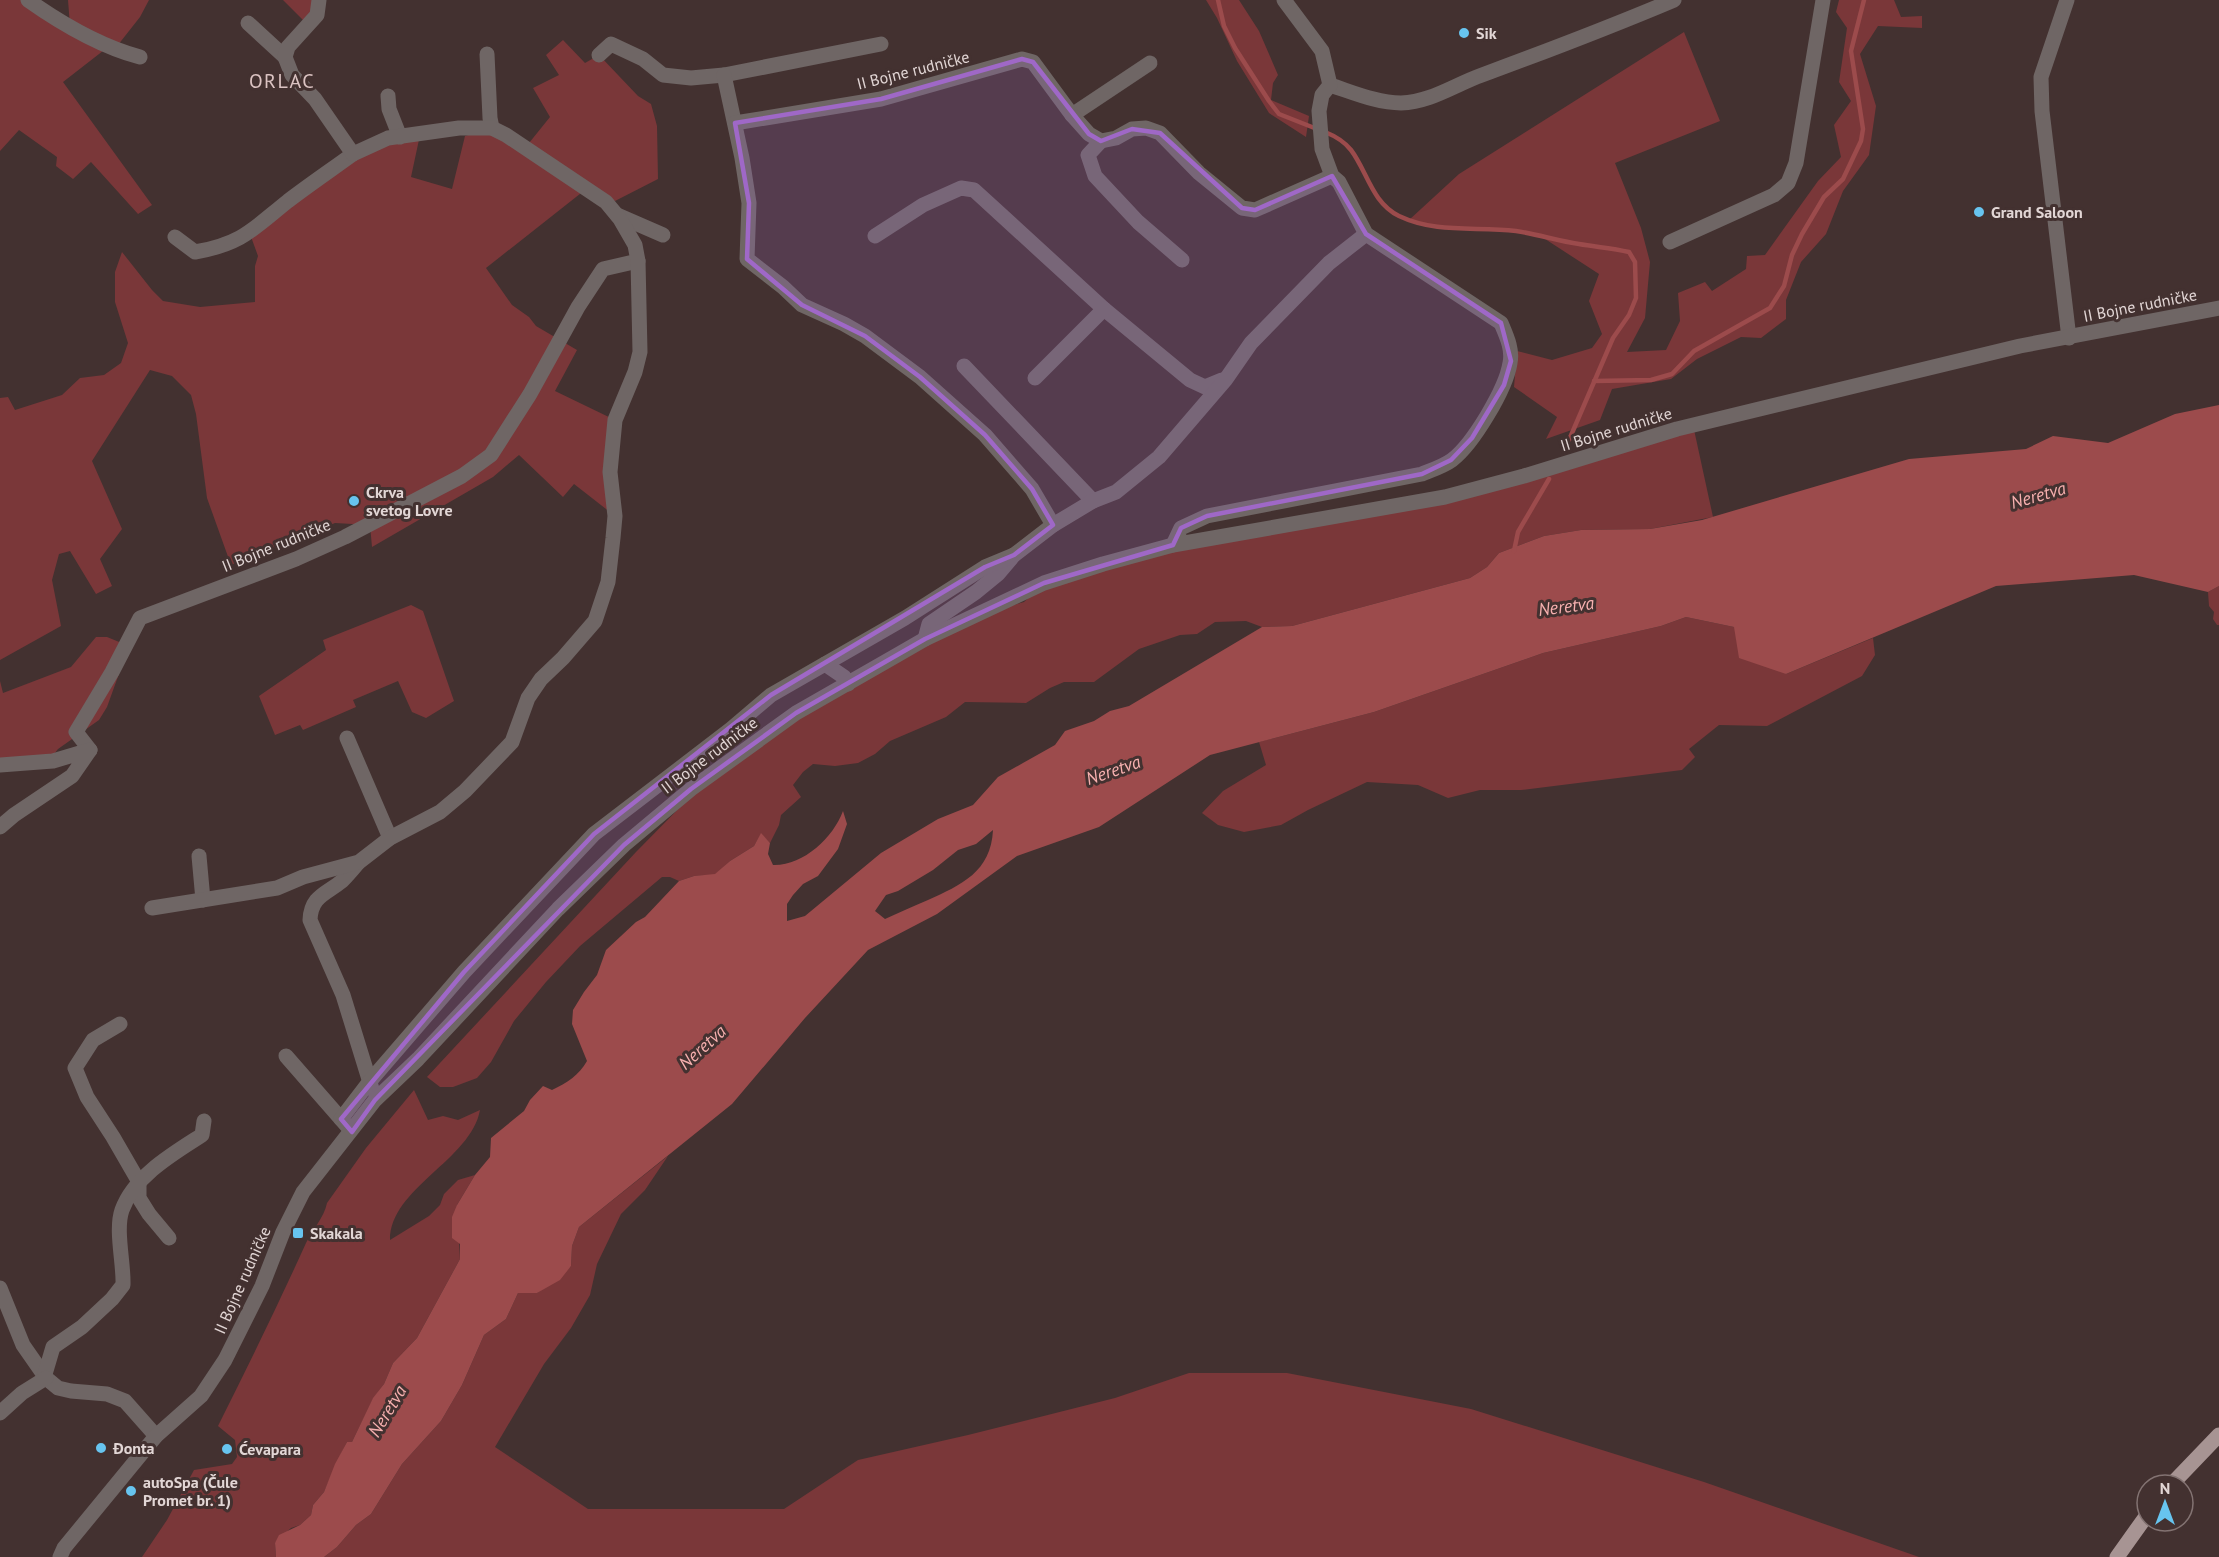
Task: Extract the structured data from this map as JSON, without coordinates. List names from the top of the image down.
{
  "streets": {
    "street": ["II Bojne rudničke"]
  },
  "districts": ["ORLAC"],
  "water": ["Neretva"],
  "places": {
    "other": [
      "Sik",
      "Grand Saloon",
      "Ckrva svetog Lovre",
      "Đonta",
      "Ćevapara",
      "autoSpa (Čule Promet br. 1)"
    ],
    "transit": ["Skakala"]
  },
  "north": "top"
}
